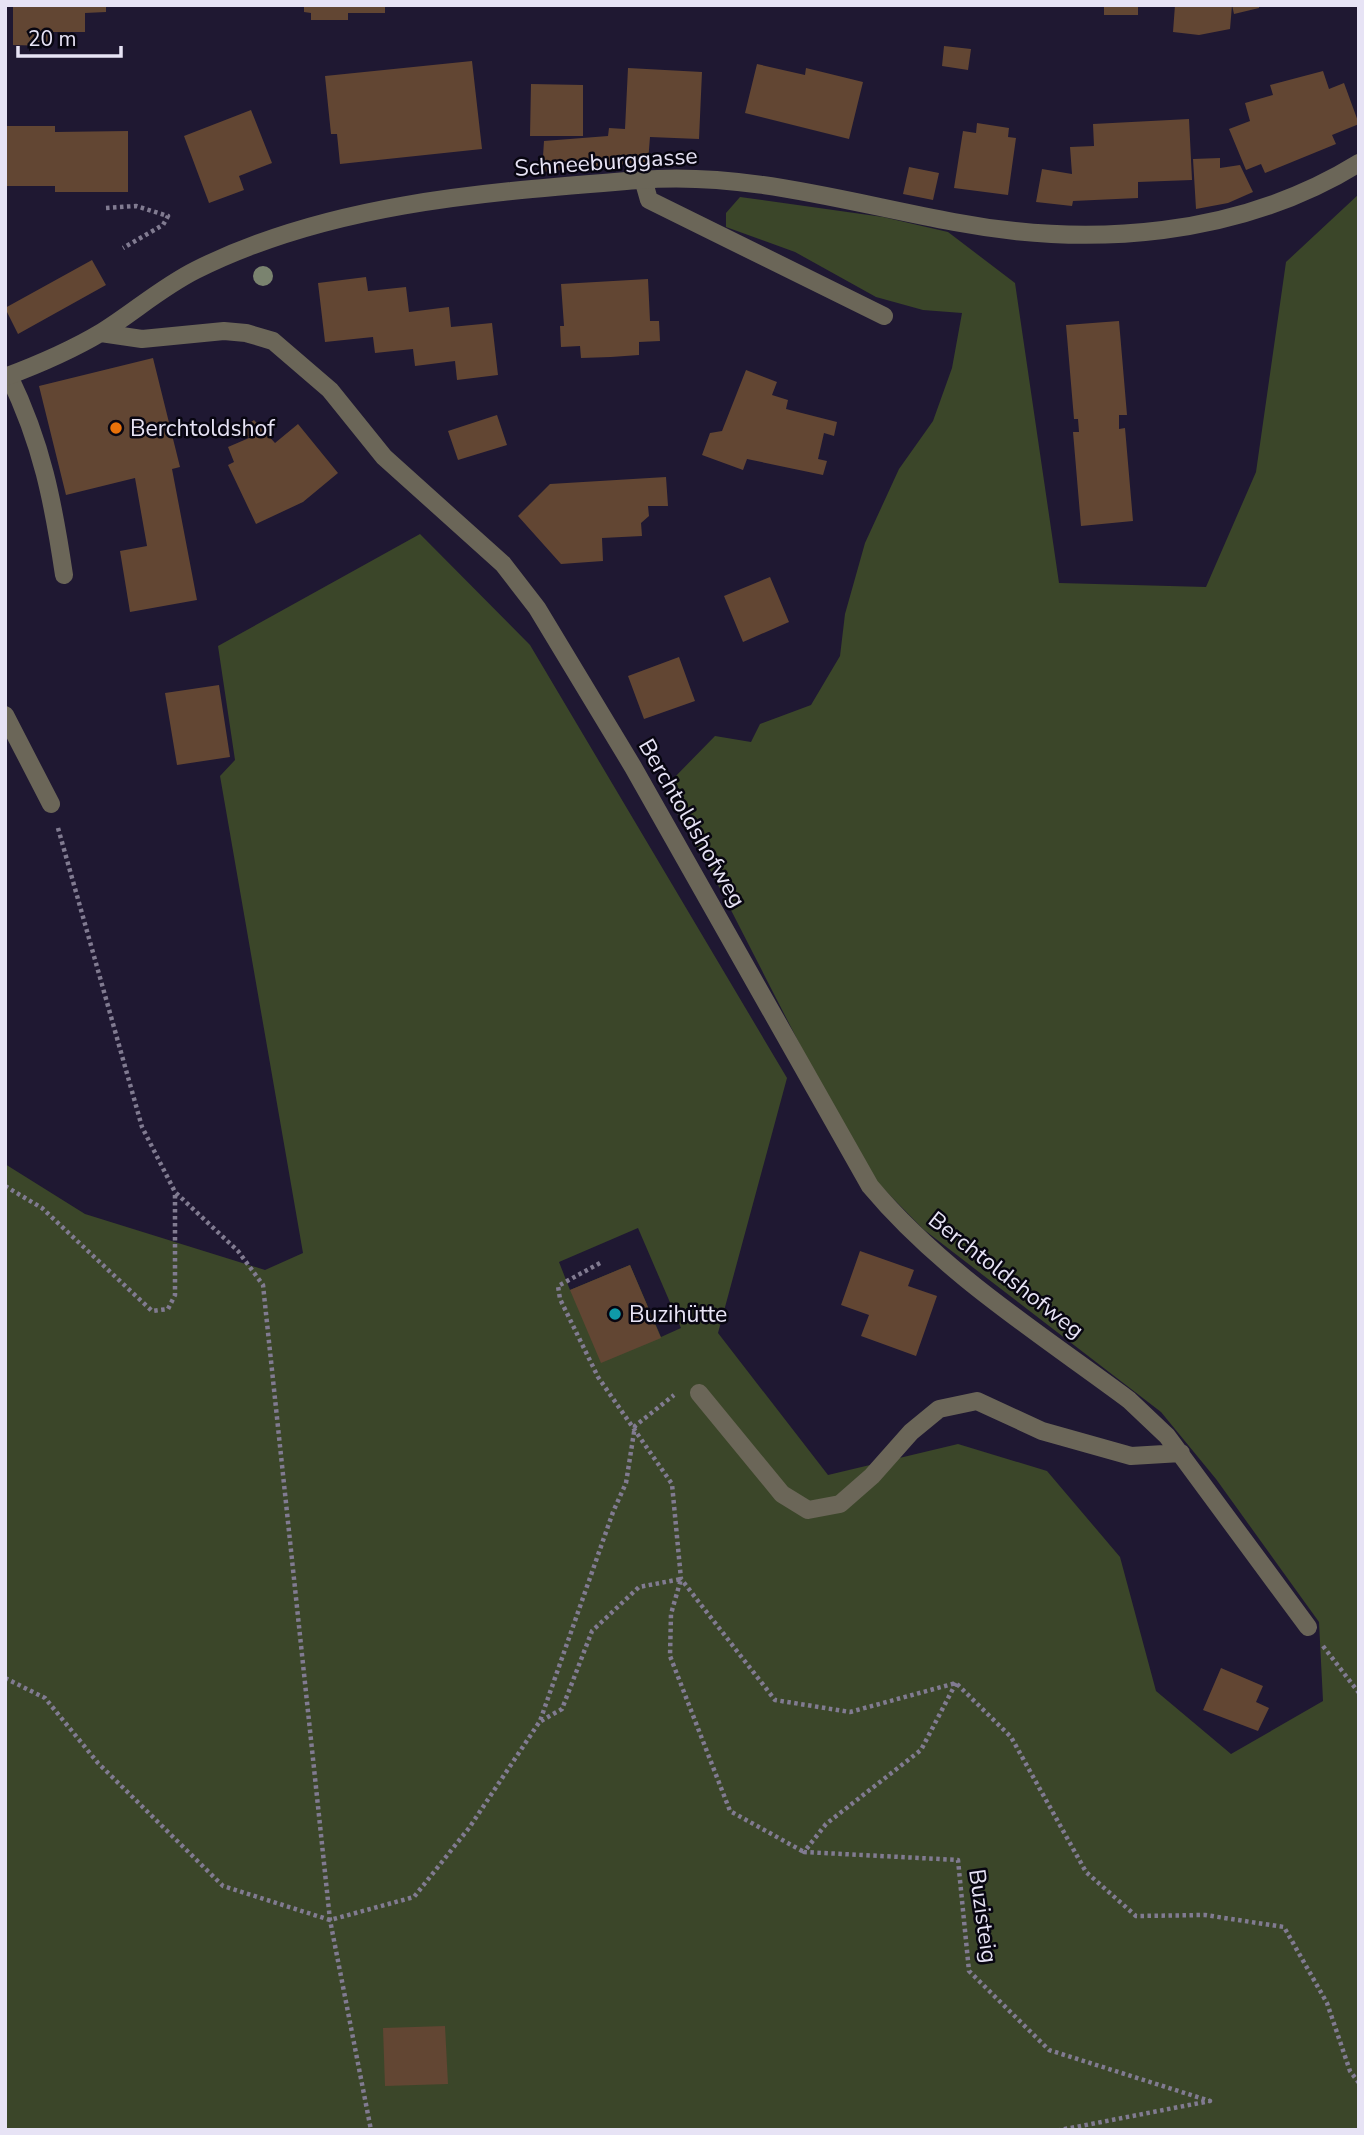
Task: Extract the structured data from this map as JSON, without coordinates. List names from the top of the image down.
{
  "streets": {
    "street": ["Schneeburggasse", "Berchtoldshofweg"],
    "path": ["Buzisteig"]
  },
  "crossings": [
    ["Schneeburggasse", "Berchtoldshofweg"]
  ],
  "places": ["Berchtoldshof", "Buzihütte"],
  "scale_bar": "20 m"
}
